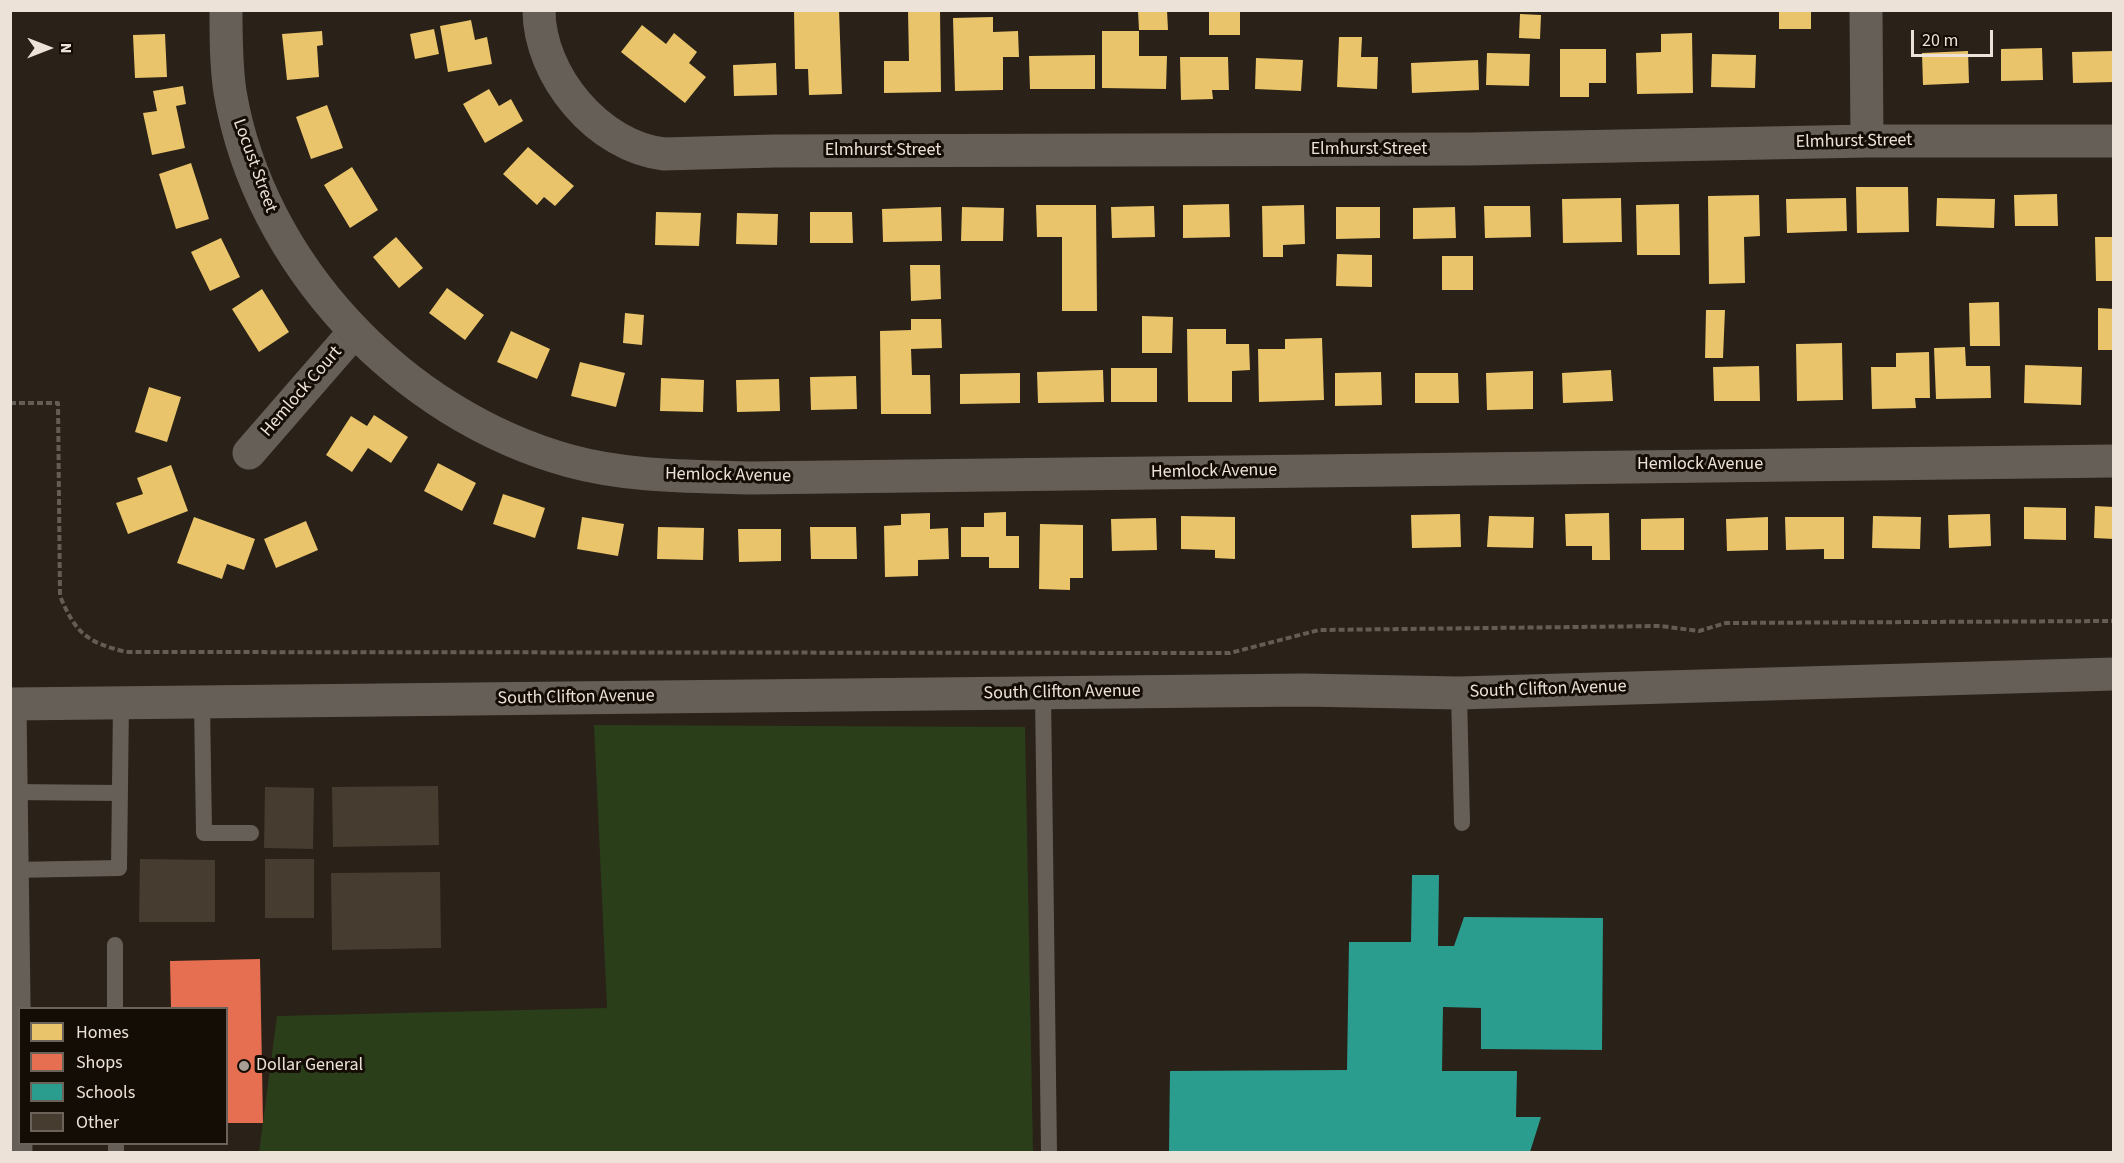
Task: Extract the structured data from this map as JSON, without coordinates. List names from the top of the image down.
{
  "streets": {
    "street": [
      "Elmhurst Street",
      "Locust Street",
      "Hemlock Court",
      "Hemlock Avenue",
      "South Clifton Avenue"
    ]
  },
  "crossings": [
    ["Locust Street", "Hemlock Court"],
    ["Locust Street", "Hemlock Avenue"],
    ["Hemlock Court", "Hemlock Avenue"]
  ],
  "places": ["Dollar General"],
  "legend": [
    "Homes",
    "Shops",
    "Schools",
    "Other"
  ],
  "scale_bar": "20 m",
  "north": "right"
}
